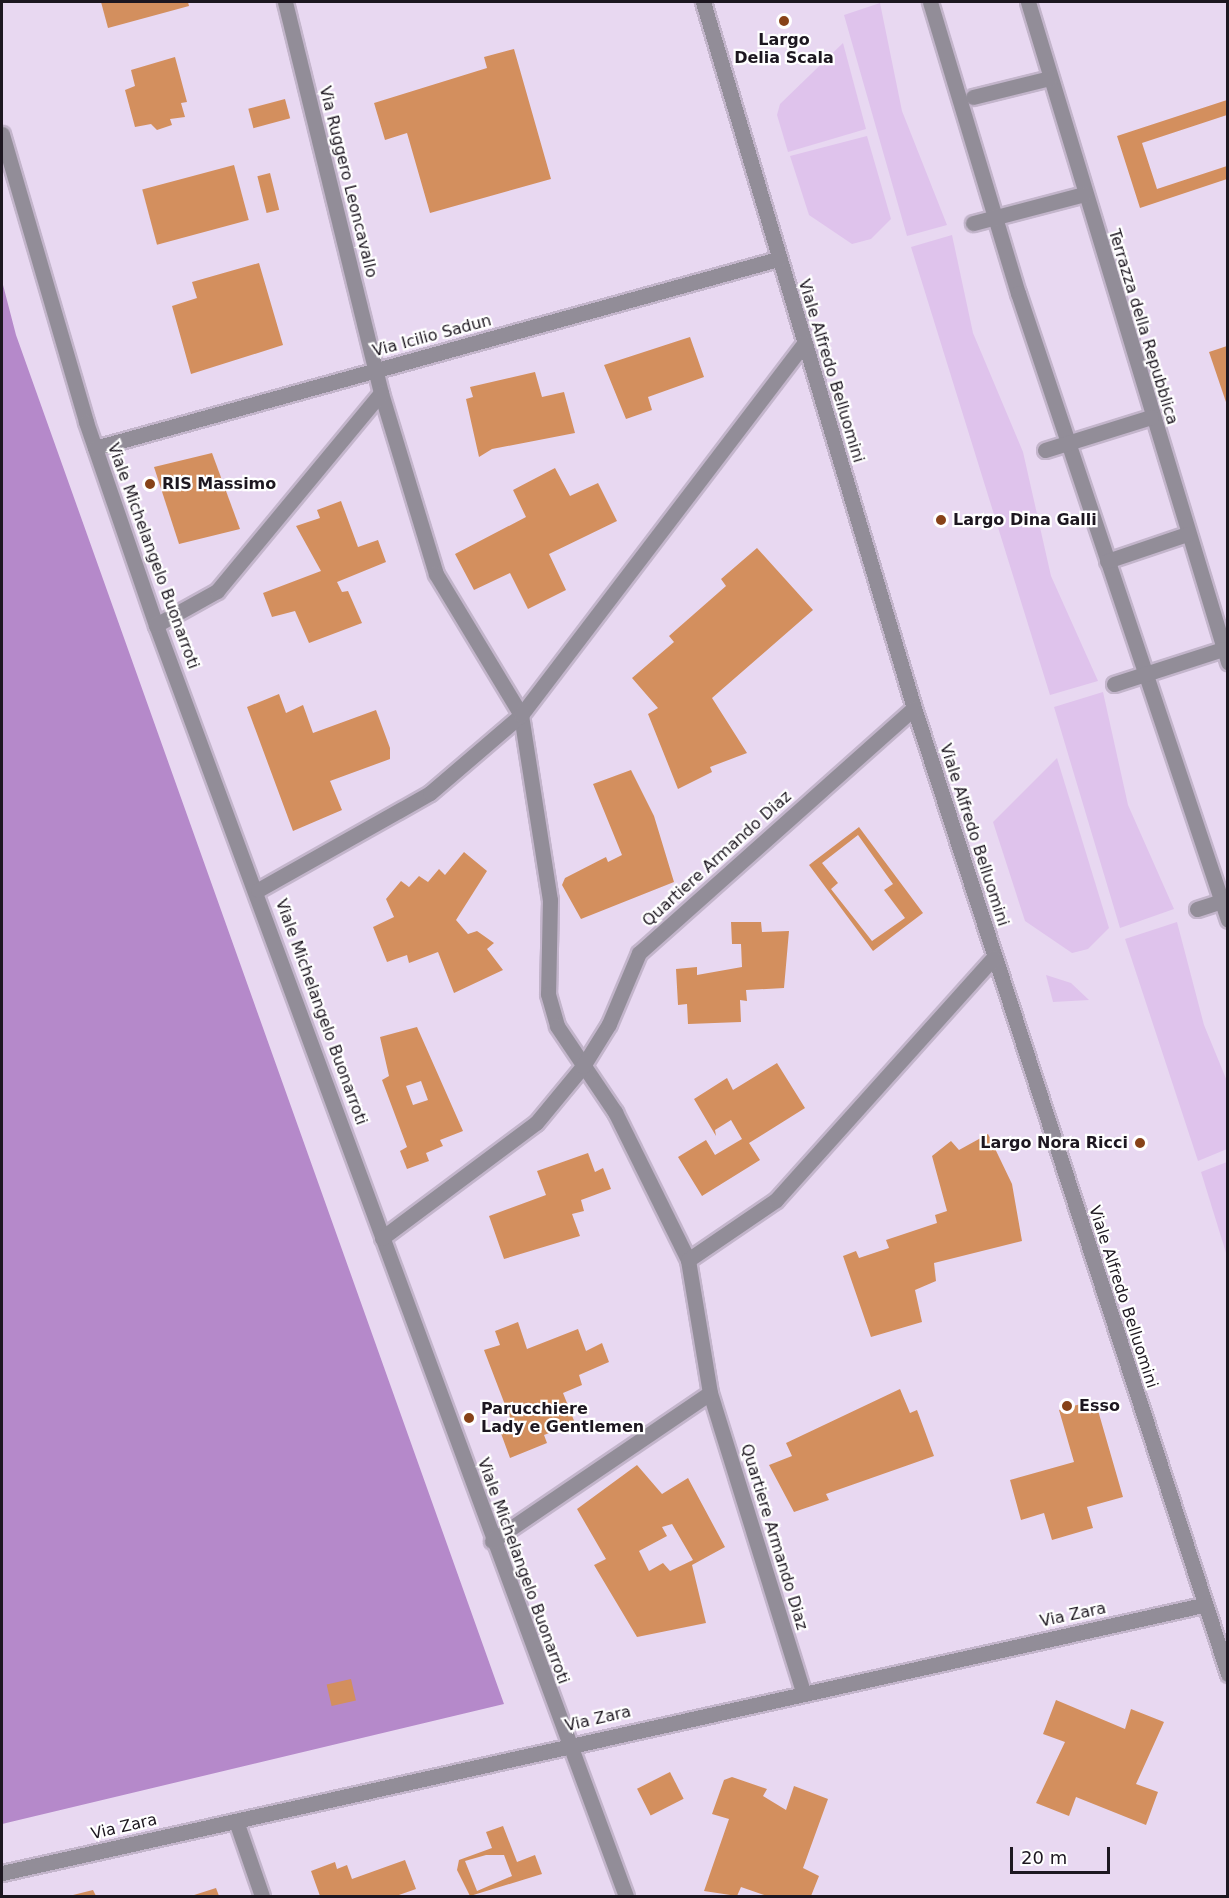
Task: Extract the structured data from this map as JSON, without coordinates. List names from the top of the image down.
{
  "streets": {
    "street": [
      "Via Ruggero Leoncavallo",
      "Terrazza della Repubblica",
      "Via Icilio Sadun",
      "Viale Alfredo Belluomini",
      "Viale Michelangelo Buonarroti",
      "Quartiere Armando Diaz",
      "Via Zara"
    ]
  },
  "crossings": [
    ["Via Ruggero Leoncavallo", "Via Icilio Sadun"],
    ["Via Ruggero Leoncavallo", "Quartiere Armando Diaz"],
    ["Via Icilio Sadun", "Viale Alfredo Belluomini"],
    ["Via Icilio Sadun", "Viale Michelangelo Buonarroti"],
    ["Via Icilio Sadun", "Quartiere Armando Diaz"],
    ["Viale Alfredo Belluomini", "Quartiere Armando Diaz"],
    ["Viale Alfredo Belluomini", "Via Zara"],
    ["Viale Michelangelo Buonarroti", "Quartiere Armando Diaz"],
    ["Viale Michelangelo Buonarroti", "Via Zara"],
    ["Quartiere Armando Diaz", "Via Zara"]
  ],
  "places": [
    "Largo Delia Scala",
    "RIS Massimo",
    "Largo Dina Galli",
    "Largo Nora Ricci",
    "Esso",
    "Parucchiere Lady e Gentlemen"
  ],
  "scale_bar": "20 m"
}
